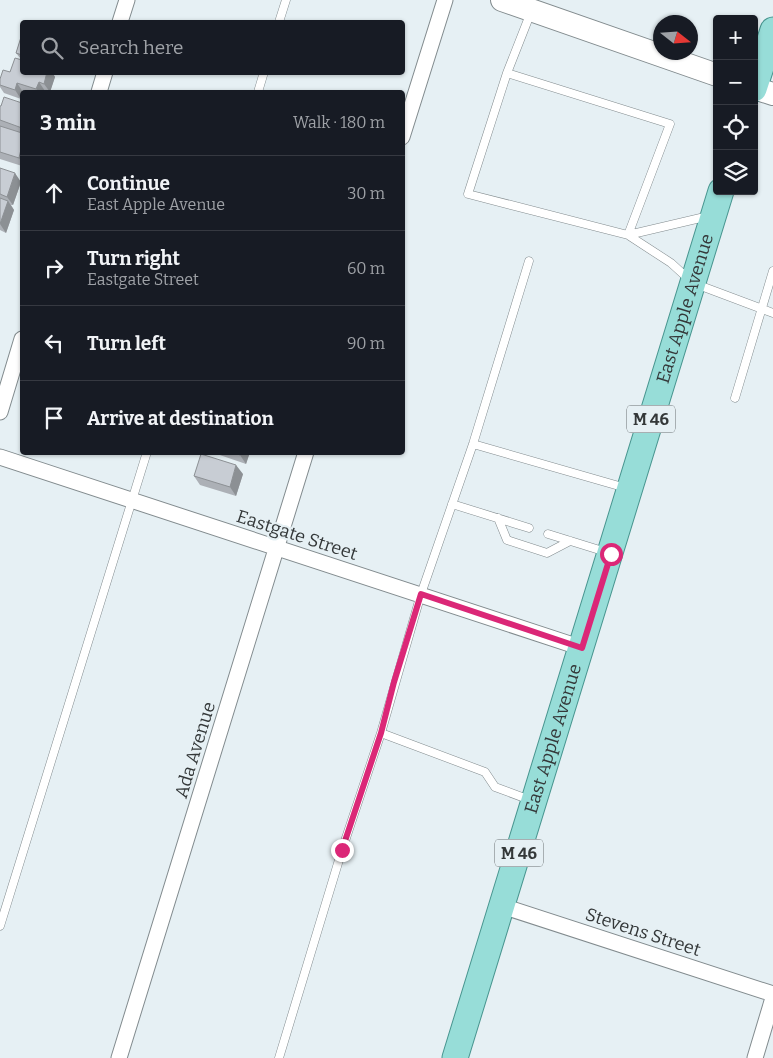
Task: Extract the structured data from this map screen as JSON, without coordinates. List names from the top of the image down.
{
  "streets": {
    "main road": ["East Apple Avenue", "M 46"],
    "street": ["Eastgate Street", "Ada Avenue", "Stevens Street"]
  },
  "crossings": [
    ["East Apple Avenue", "Eastgate Street"],
    ["East Apple Avenue", "Stevens Street"],
    ["Eastgate Street", "Ada Avenue"]
  ],
  "north": "right",
  "page": {
    "map_buttons": ["+", "−"],
    "search": "Search here",
    "heading": ["3 min", "Walk · 180 m"],
    "list": [
      ["Continue", "East Apple Avenue", "30 m"],
      ["Turn right", "Eastgate Street", "60 m"],
      ["Turn left", "90 m"],
      "Arrive at destination"
    ]
  }
}
